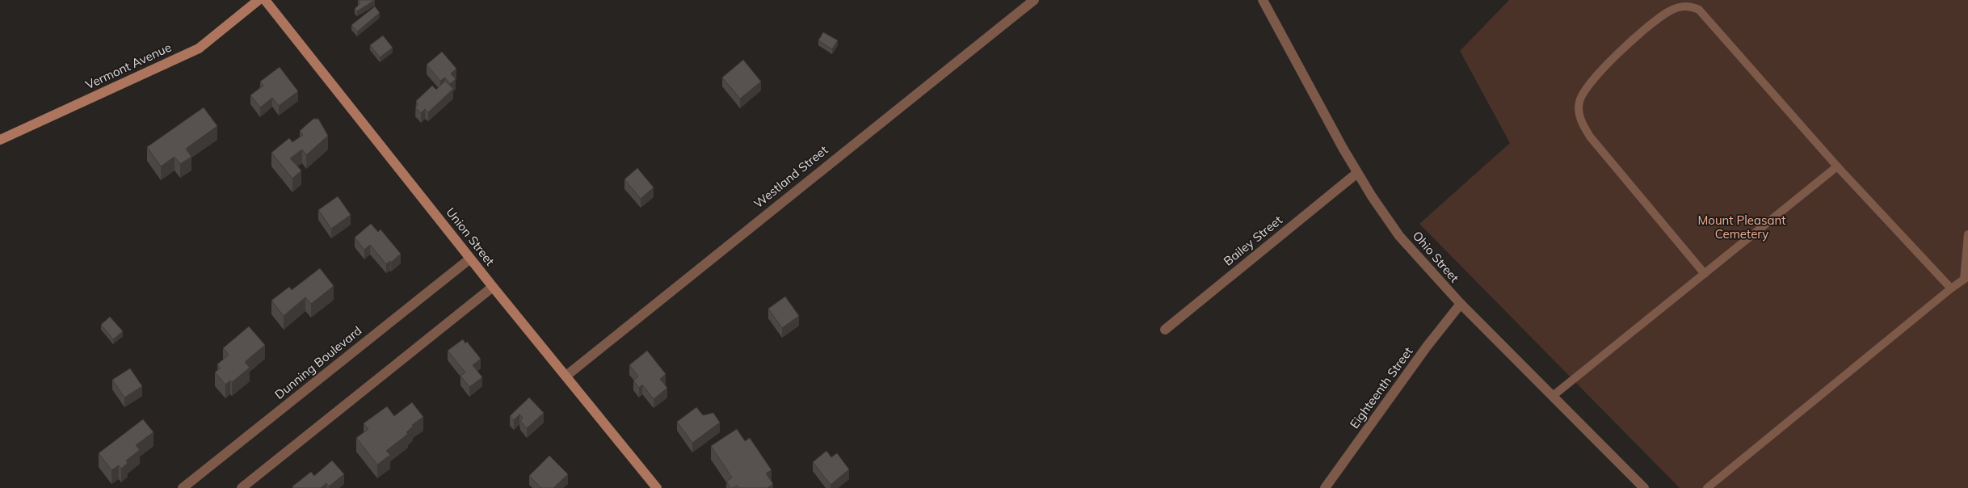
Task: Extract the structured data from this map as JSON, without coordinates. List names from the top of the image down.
{
  "streets": {
    "main road": ["Vermont Avenue", "Union Street"],
    "street": [
      "Westland Street",
      "Bailey Street",
      "Ohio Street",
      "Dunning Boulevard",
      "Eighteenth Street"
    ]
  },
  "crossings": [
    ["Westland Street", "Union Street"],
    ["Union Street", "Dunning Boulevard"],
    ["Bailey Street", "Ohio Street"],
    ["Ohio Street", "Eighteenth Street"]
  ],
  "parks": ["Mount Pleasant Cemetery"]
}
